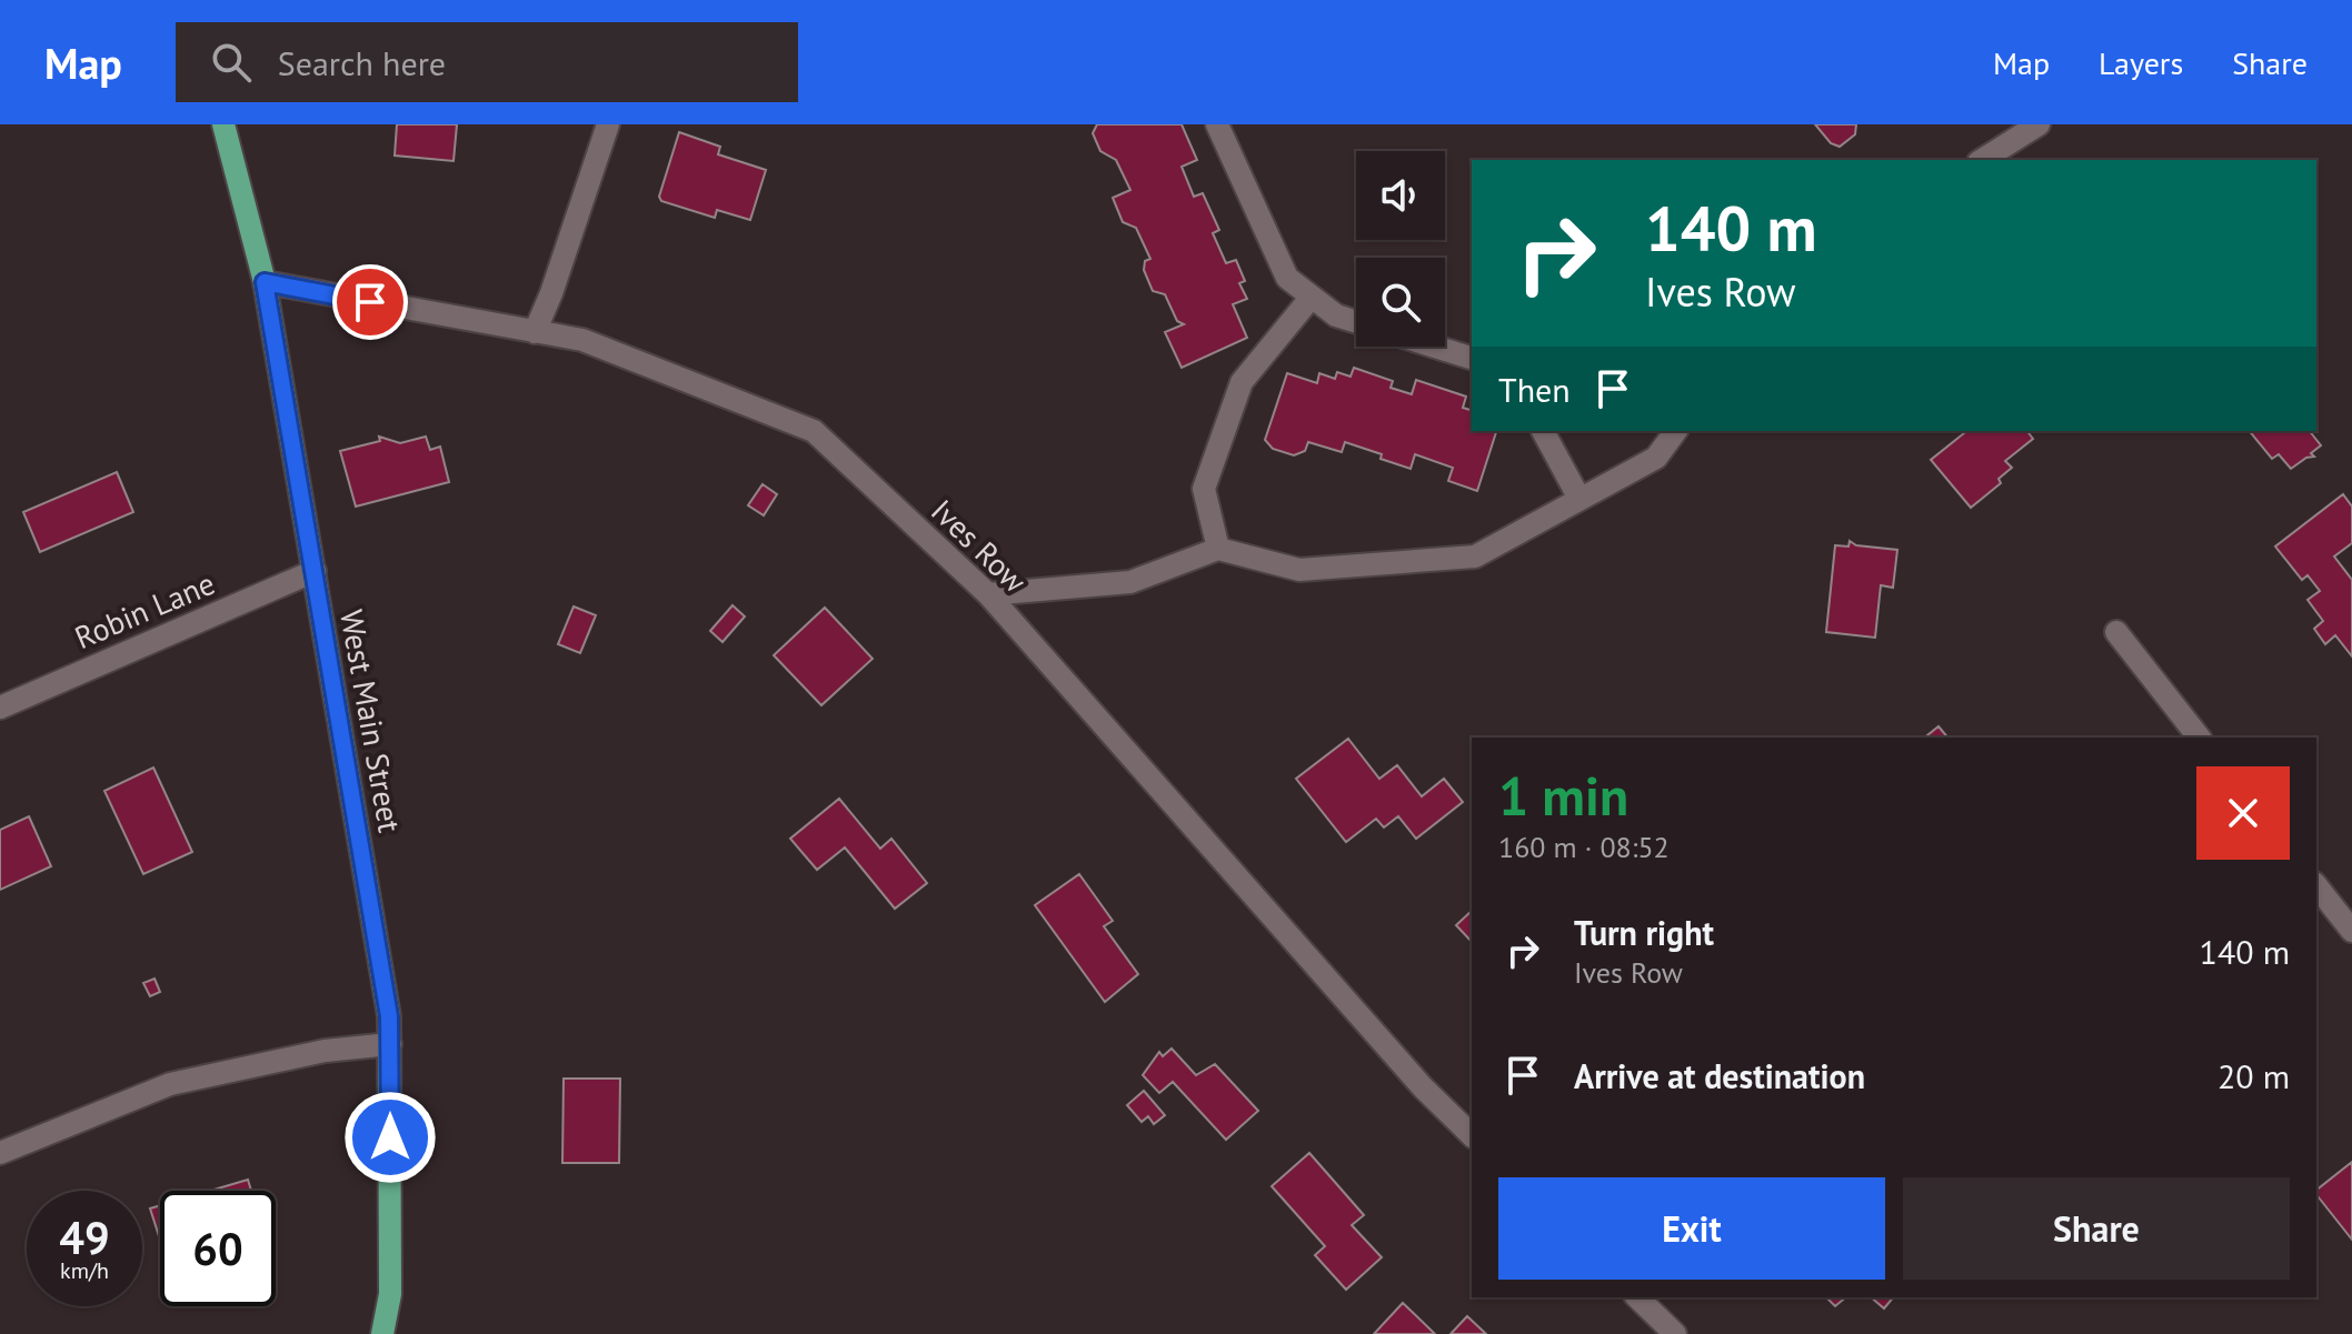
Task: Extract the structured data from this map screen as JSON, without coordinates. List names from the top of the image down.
{
  "streets": {
    "main road": ["West Main Street"],
    "street": ["Ives Row", "Robin Lane"]
  },
  "crossings": [
    ["Ives Row", "West Main Street"],
    ["Robin Lane", "West Main Street"]
  ],
  "page": {
    "header": "Map",
    "search": "Search here",
    "nav": ["Map", "Layers", "Share"],
    "turn": ["140 m", "Ives Row"],
    "then": "Then",
    "heading": ["1 min", "160 m · 08:52"],
    "list": [
      {
        "name": "Turn right",
        "note": "Ives Row",
        "value": "140 m"
      },
      {
        "name": "Arrive at destination",
        "value": "20 m"
      }
    ],
    "buttons": ["Exit", "Share"],
    "speed": "49 km/h",
    "limit": "60"
  }
}
